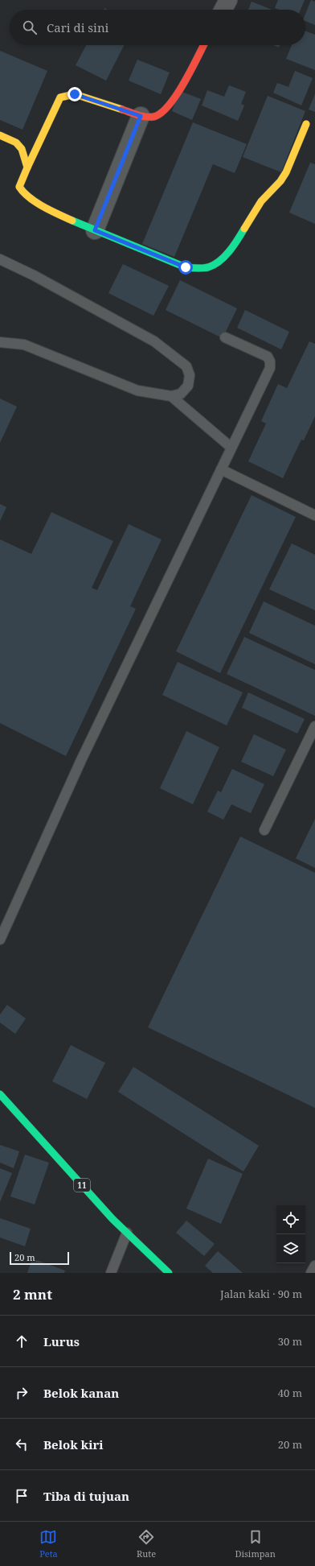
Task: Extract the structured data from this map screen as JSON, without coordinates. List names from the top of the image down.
{
  "streets": {
    "main road": ["11"]
  },
  "scale_bar": "20 m",
  "page": {
    "search": "Cari di sini",
    "scale": "20 m",
    "heading": ["2 mnt", "Jalan kaki · 90 m"],
    "list": [
      ["Lurus", "30 m"],
      ["Belok kanan", "40 m"],
      ["Belok kiri", "20 m"],
      "Tiba di tujuan"
    ],
    "nav": ["Peta", "Rute", "Disimpan"]
  }
}
